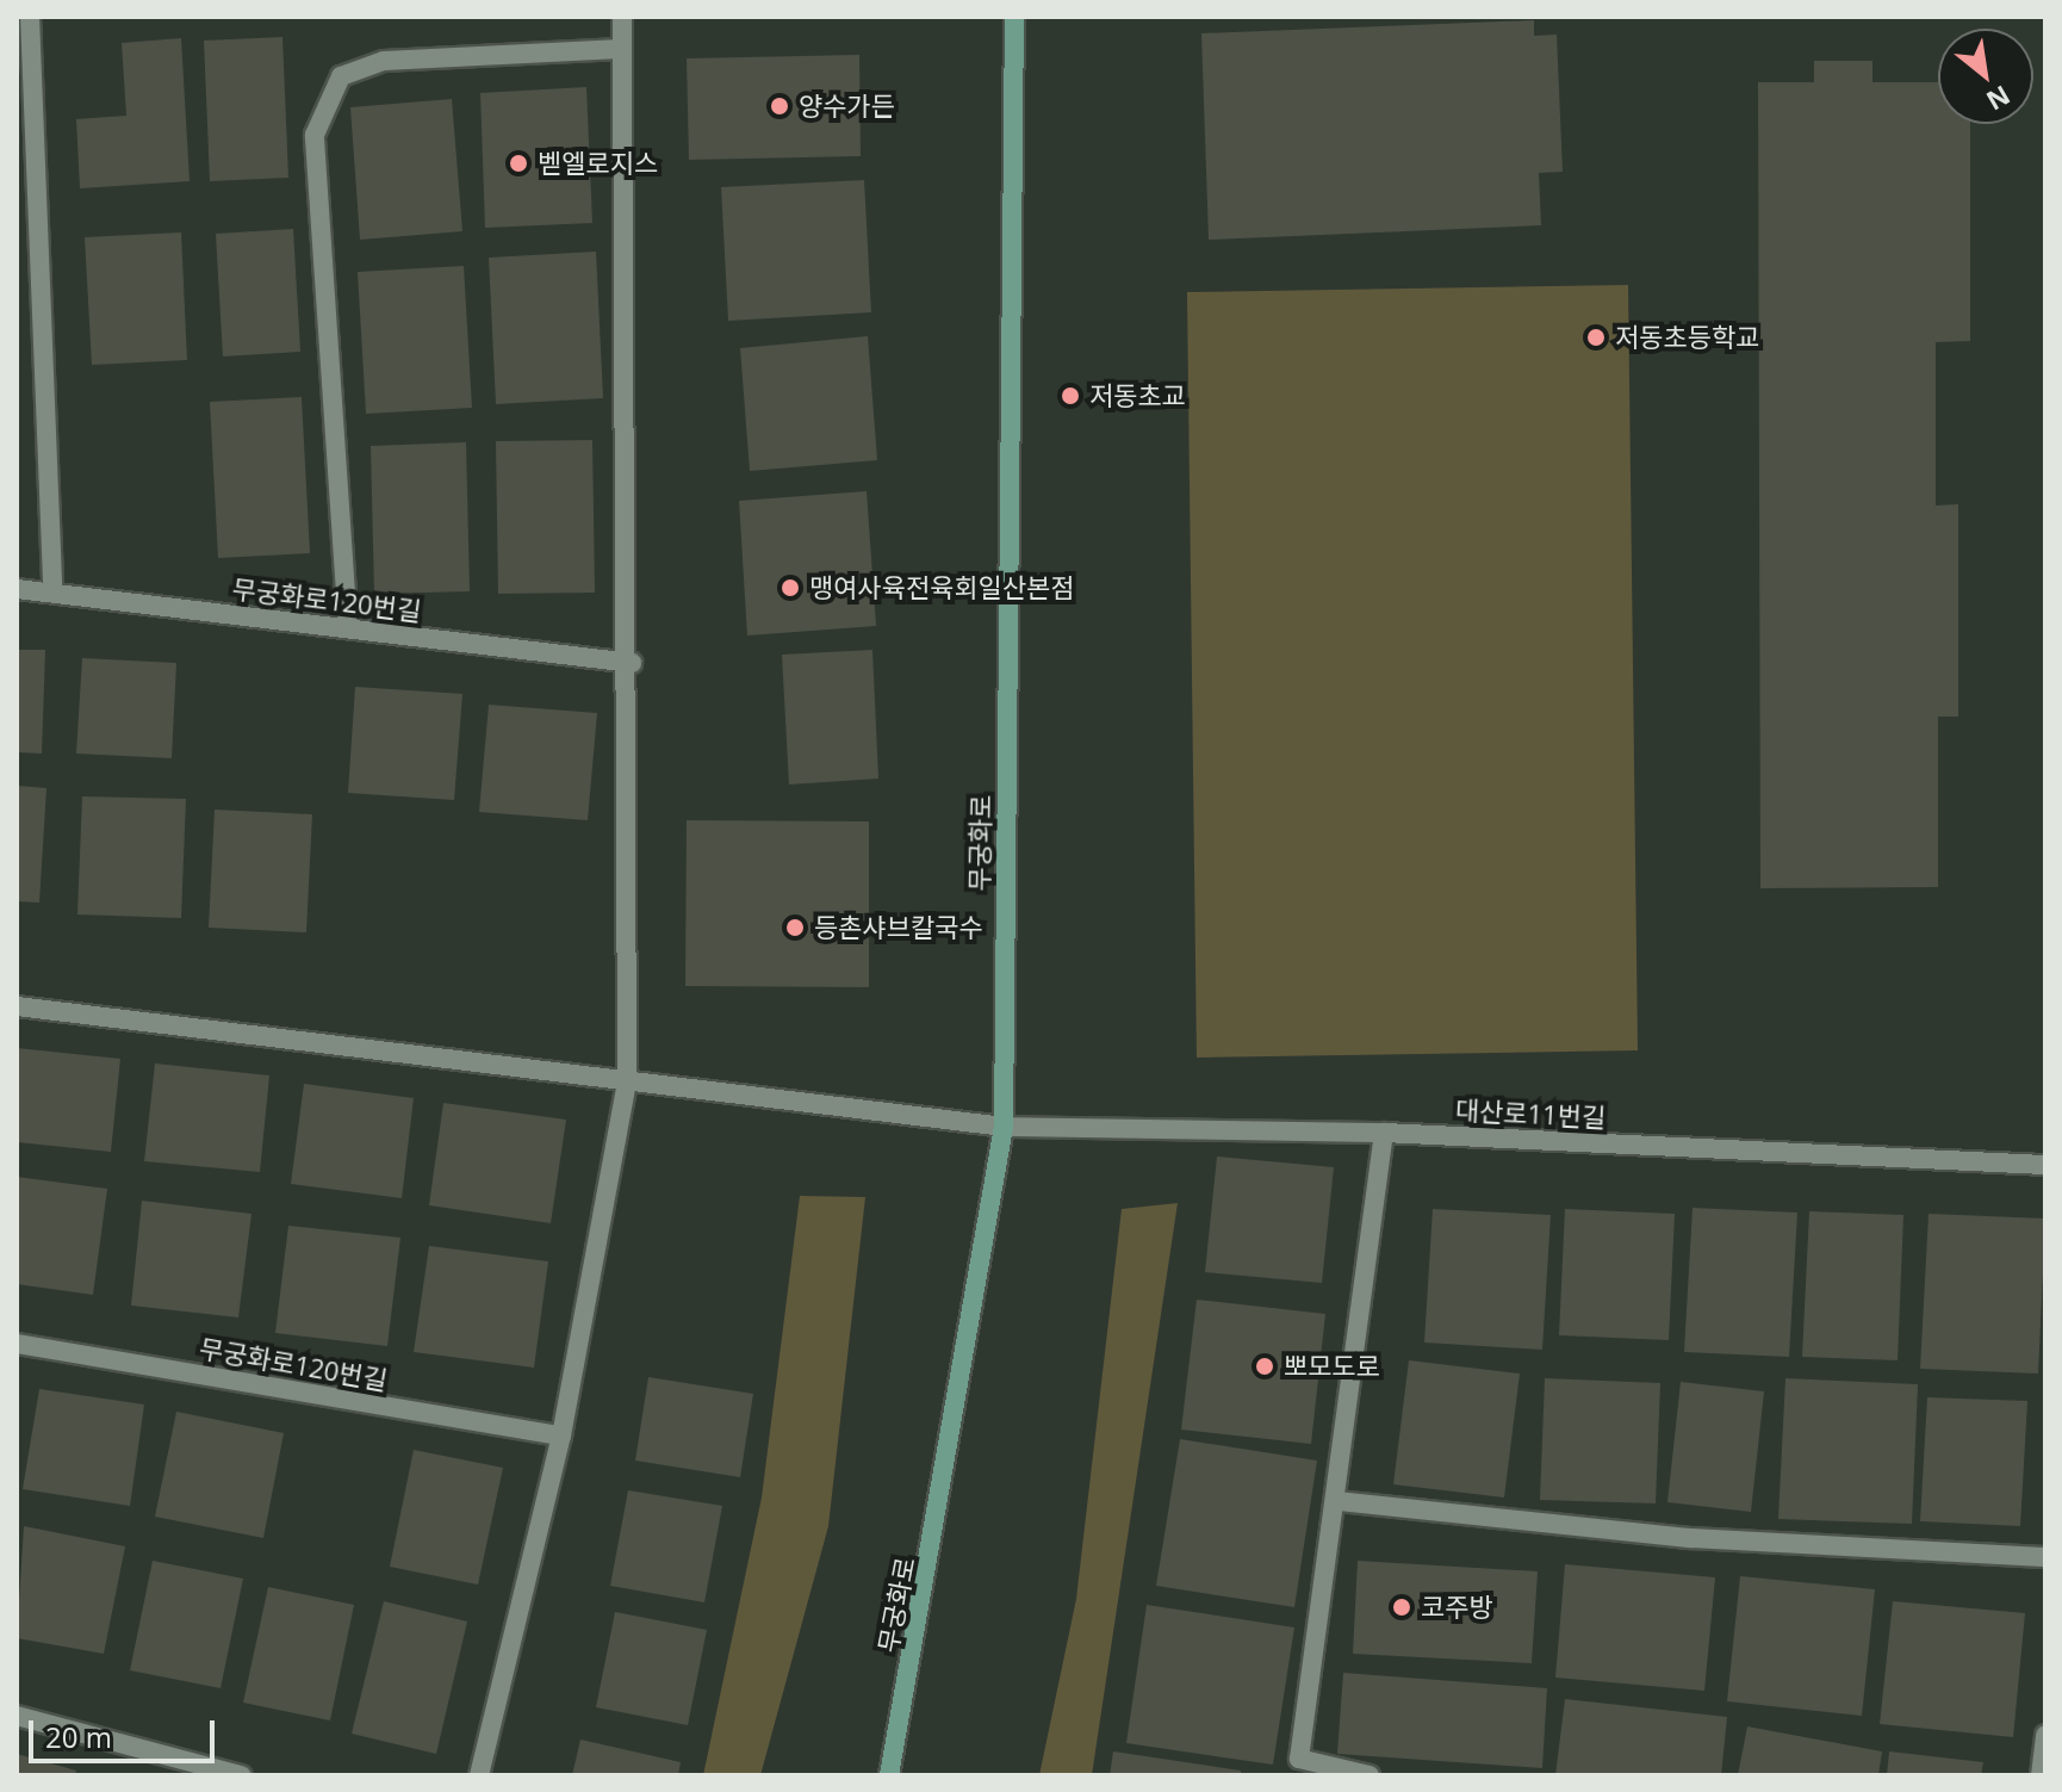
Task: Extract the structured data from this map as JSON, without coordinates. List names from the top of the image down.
{
  "streets": {
    "main road": ["무궁화로"],
    "street": ["무궁화로120번길", "대산로11번길"]
  },
  "crossings": [
    ["무궁화로", "대산로11번길"]
  ],
  "places": [
    "양수가든",
    "벧엘로지스",
    "저동초등학교",
    "저동초교",
    "맹여사육전육회일산본점",
    "등촌샤브칼국수",
    "뽀모도로",
    "코주방"
  ],
  "scale_bar": "20 m",
  "north": "bottom right"
}
